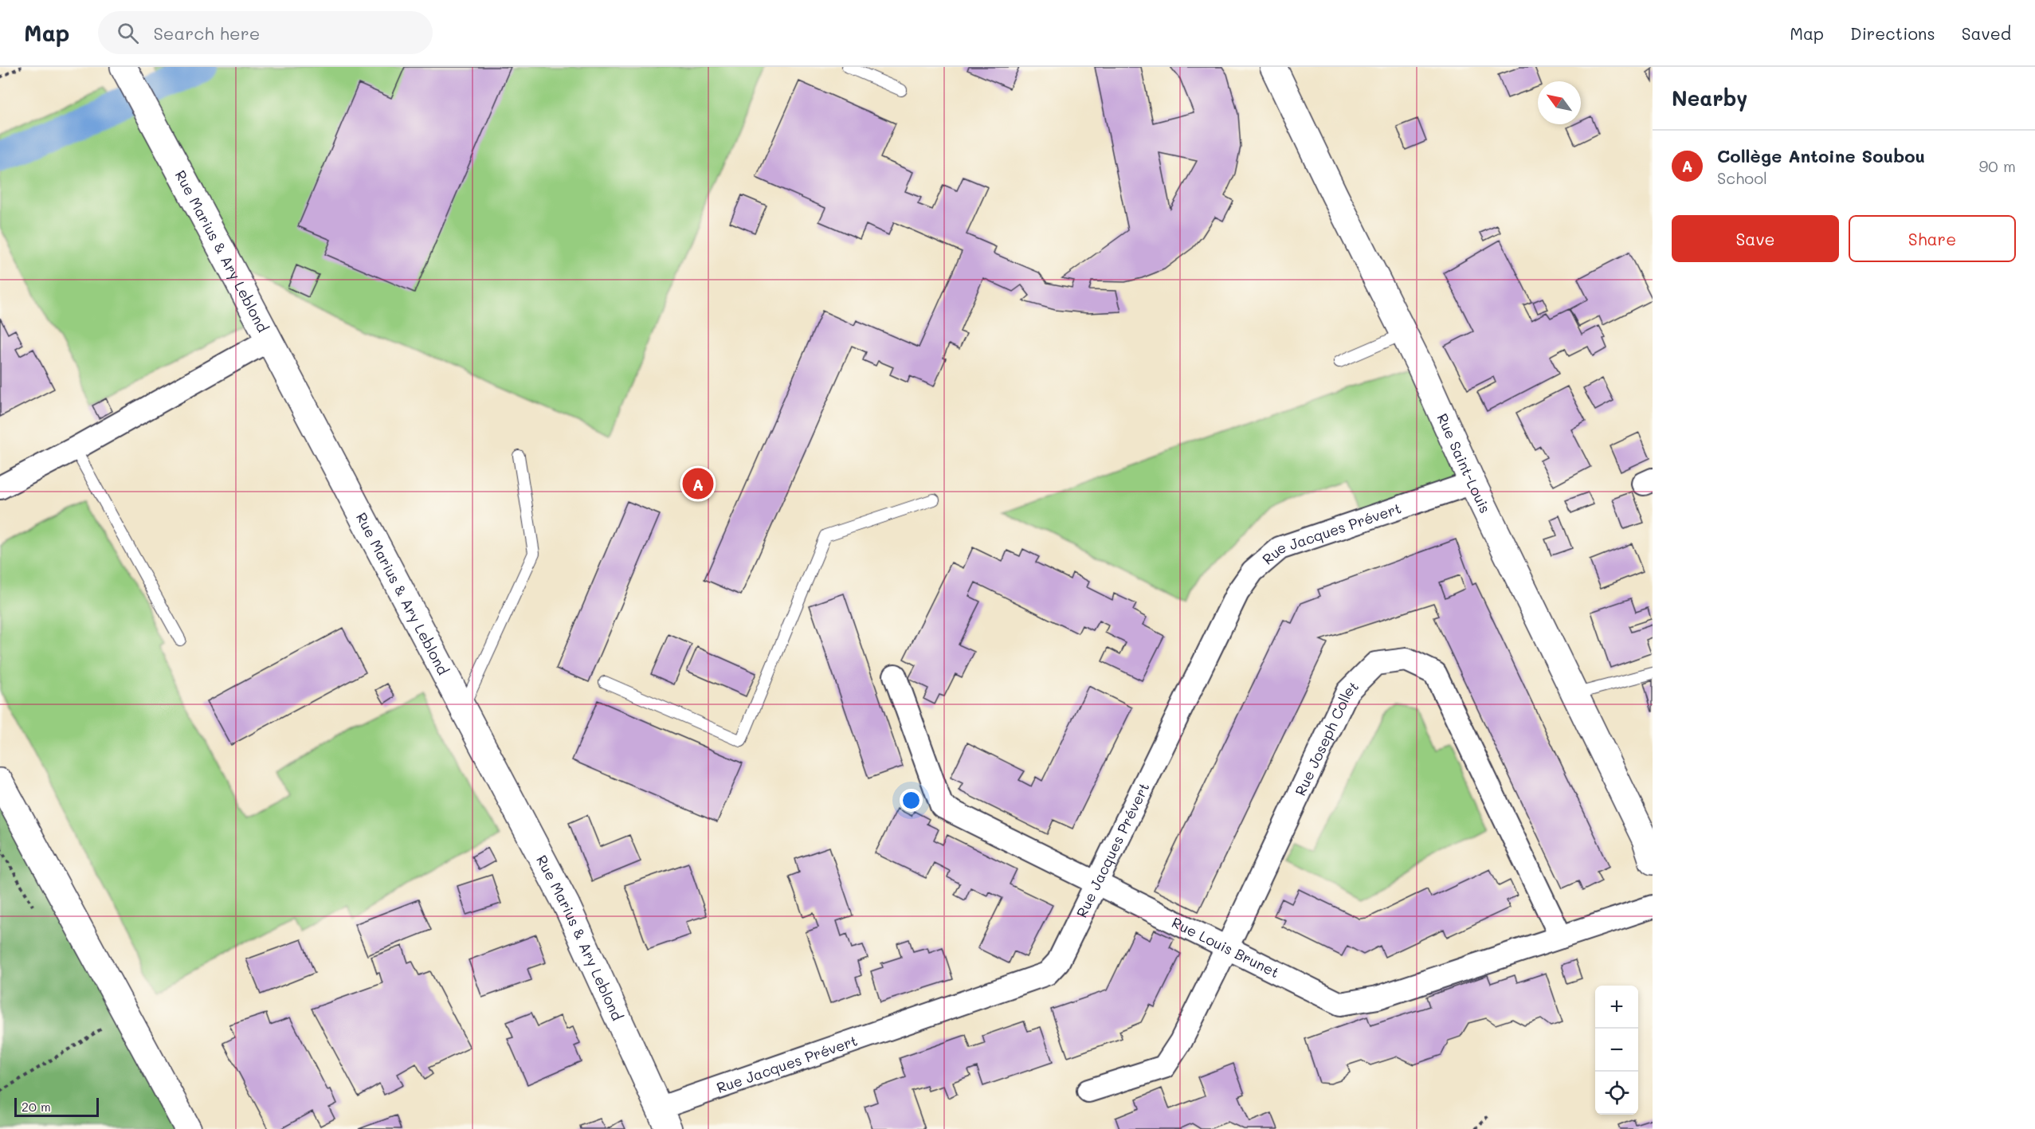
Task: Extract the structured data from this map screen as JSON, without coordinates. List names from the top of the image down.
{
  "streets": {
    "street": [
      "Rue Marius & Ary Leblond",
      "Rue Saint-Louis",
      "Rue Jacques Prévert",
      "Rue Joseph Collet",
      "Rue Louis Brunet"
    ]
  },
  "crossings": [
    ["Rue Marius & Ary Leblond", "Rue Jacques Prévert"],
    ["Rue Saint-Louis", "Rue Jacques Prévert"],
    ["Rue Jacques Prévert", "Rue Louis Brunet"],
    ["Rue Joseph Collet", "Rue Louis Brunet"]
  ],
  "scale_bar": "20 m",
  "north": "top left",
  "page": {
    "header": "Map",
    "search": "Search here",
    "nav": ["Map", "Directions", "Saved"],
    "heading": "Nearby",
    "list": [
      {
        "mark": "A",
        "name": "Collège Antoine Soubou",
        "note": "School",
        "value": "90 m"
      }
    ],
    "buttons": ["Save", "Share"],
    "pins": "A",
    "map_buttons": ["+", "−"],
    "scale": "20 m"
  }
}
